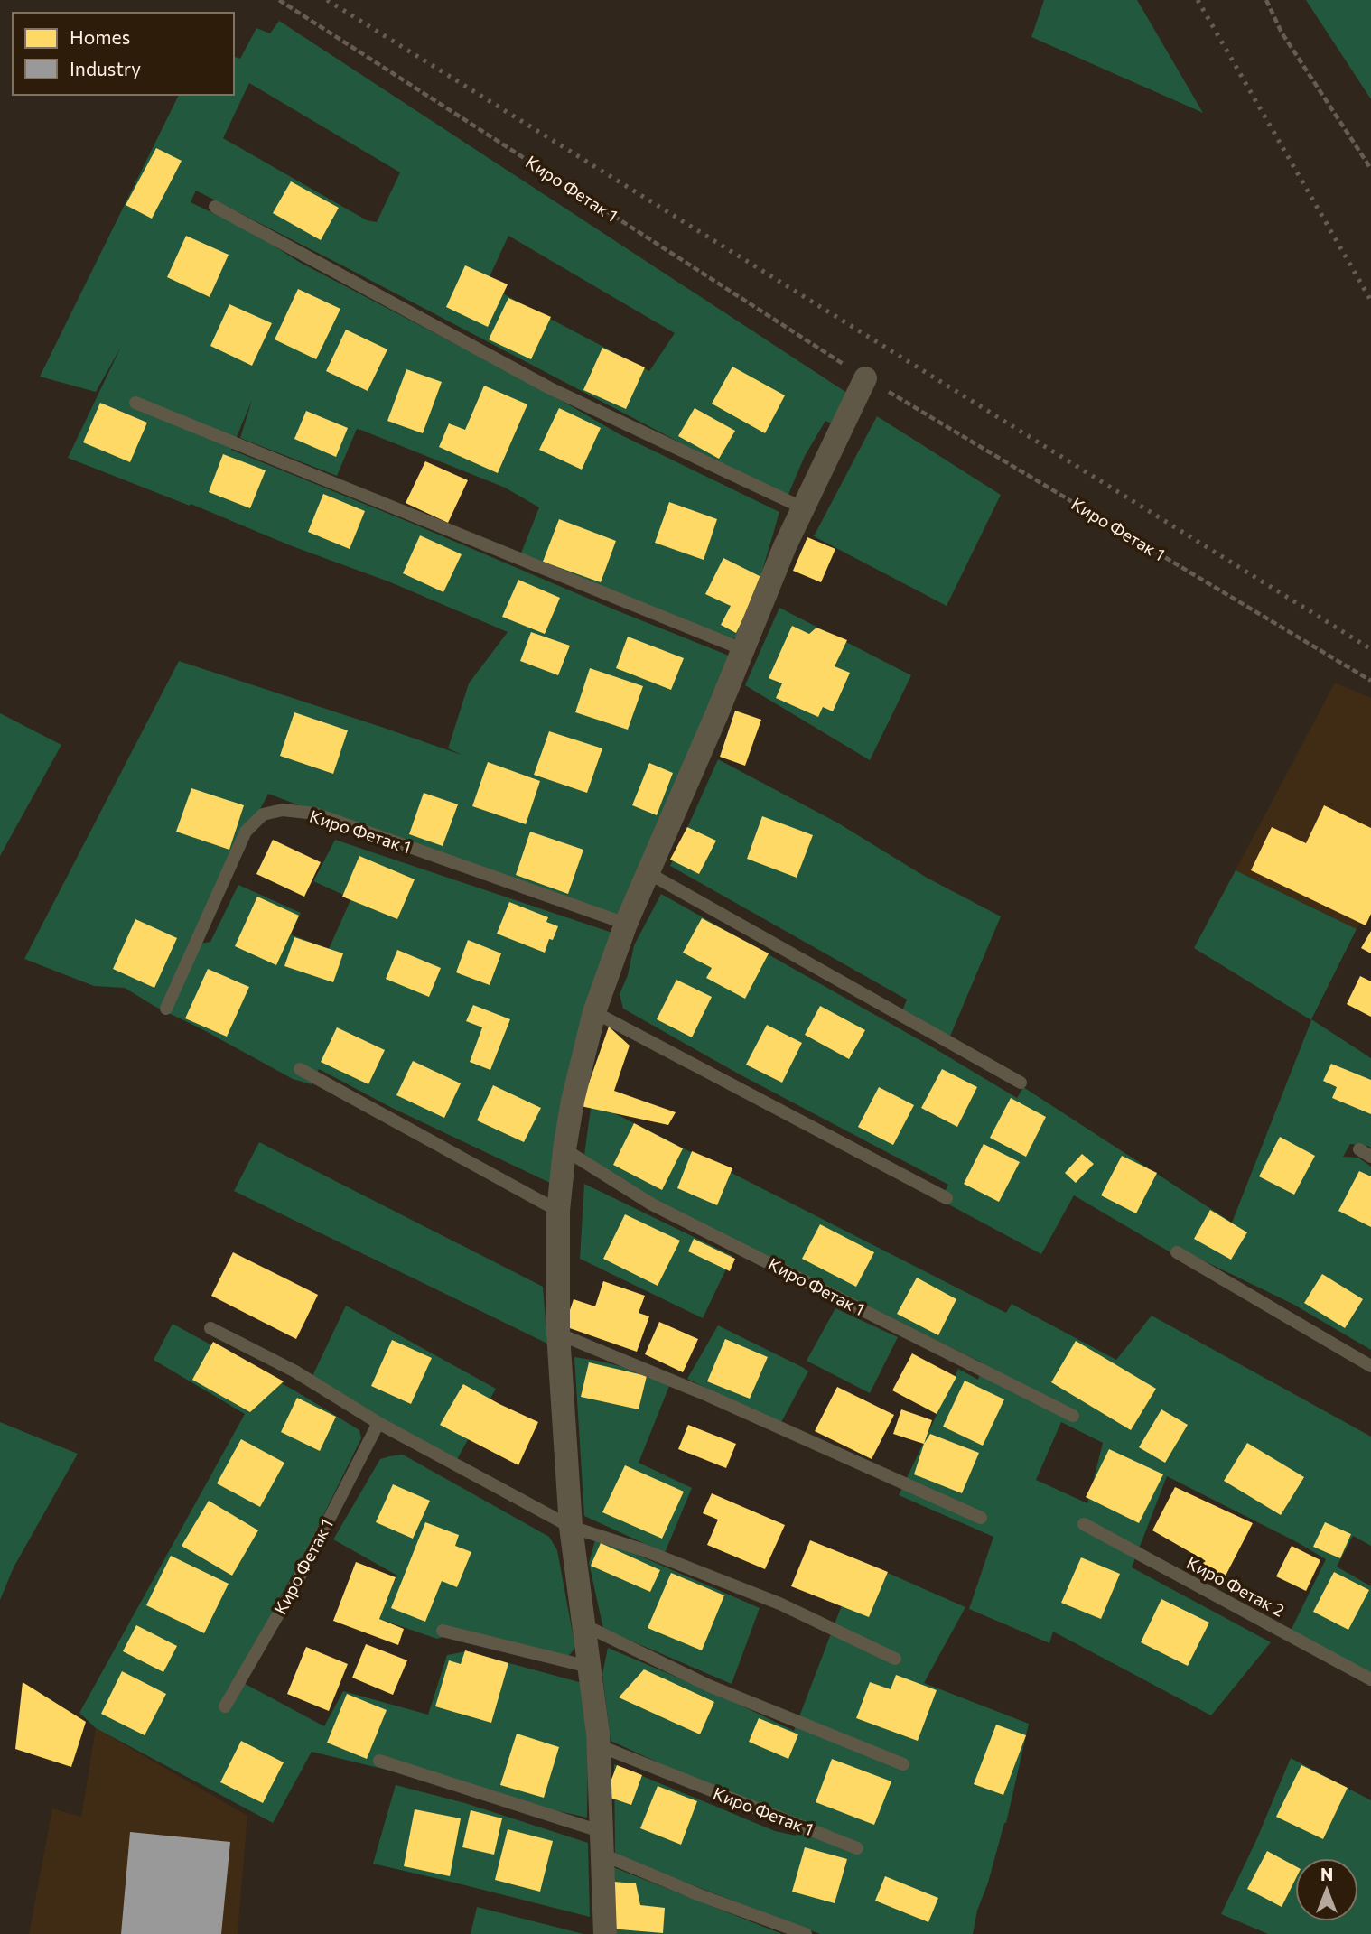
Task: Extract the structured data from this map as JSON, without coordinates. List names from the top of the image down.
{
  "streets": {
    "lane": ["Киро Фетак 1", "Киро Фетак 2"]
  },
  "legend": ["Homes", "Industry"],
  "north": "top"
}
